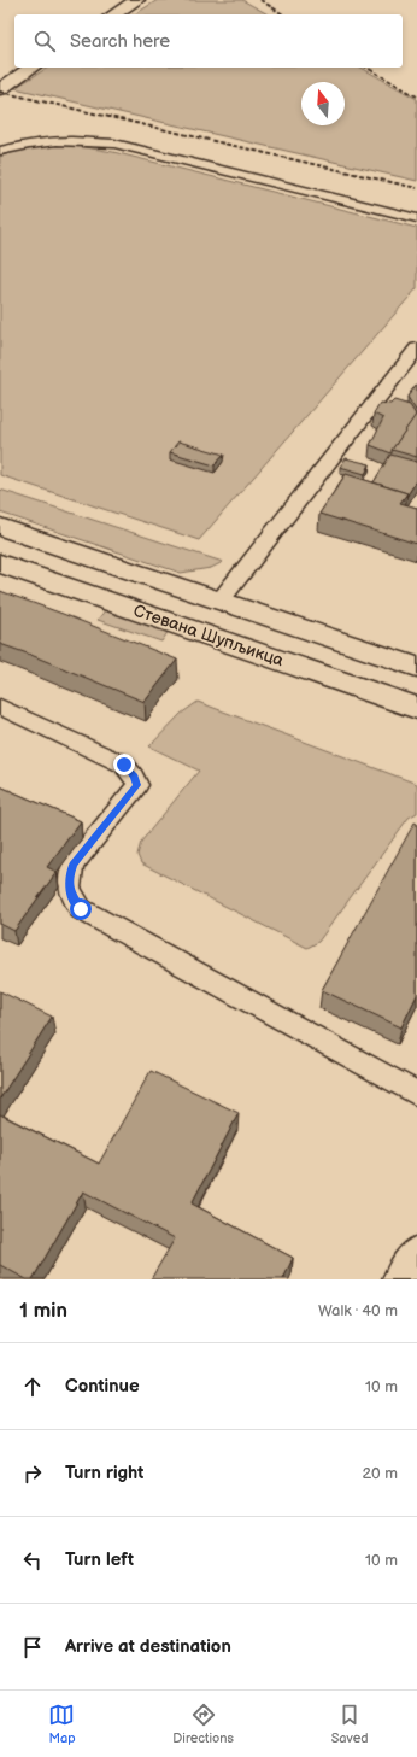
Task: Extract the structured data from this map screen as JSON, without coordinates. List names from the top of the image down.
{
  "streets": {
    "main road": ["Стевана Шупљикца"]
  },
  "north": "top",
  "page": {
    "search": "Search here",
    "heading": ["1 min", "Walk · 40 m"],
    "list": [
      ["Continue", "10 m"],
      ["Turn right", "20 m"],
      ["Turn left", "10 m"],
      "Arrive at destination"
    ],
    "nav": ["Map", "Directions", "Saved"]
  }
}
